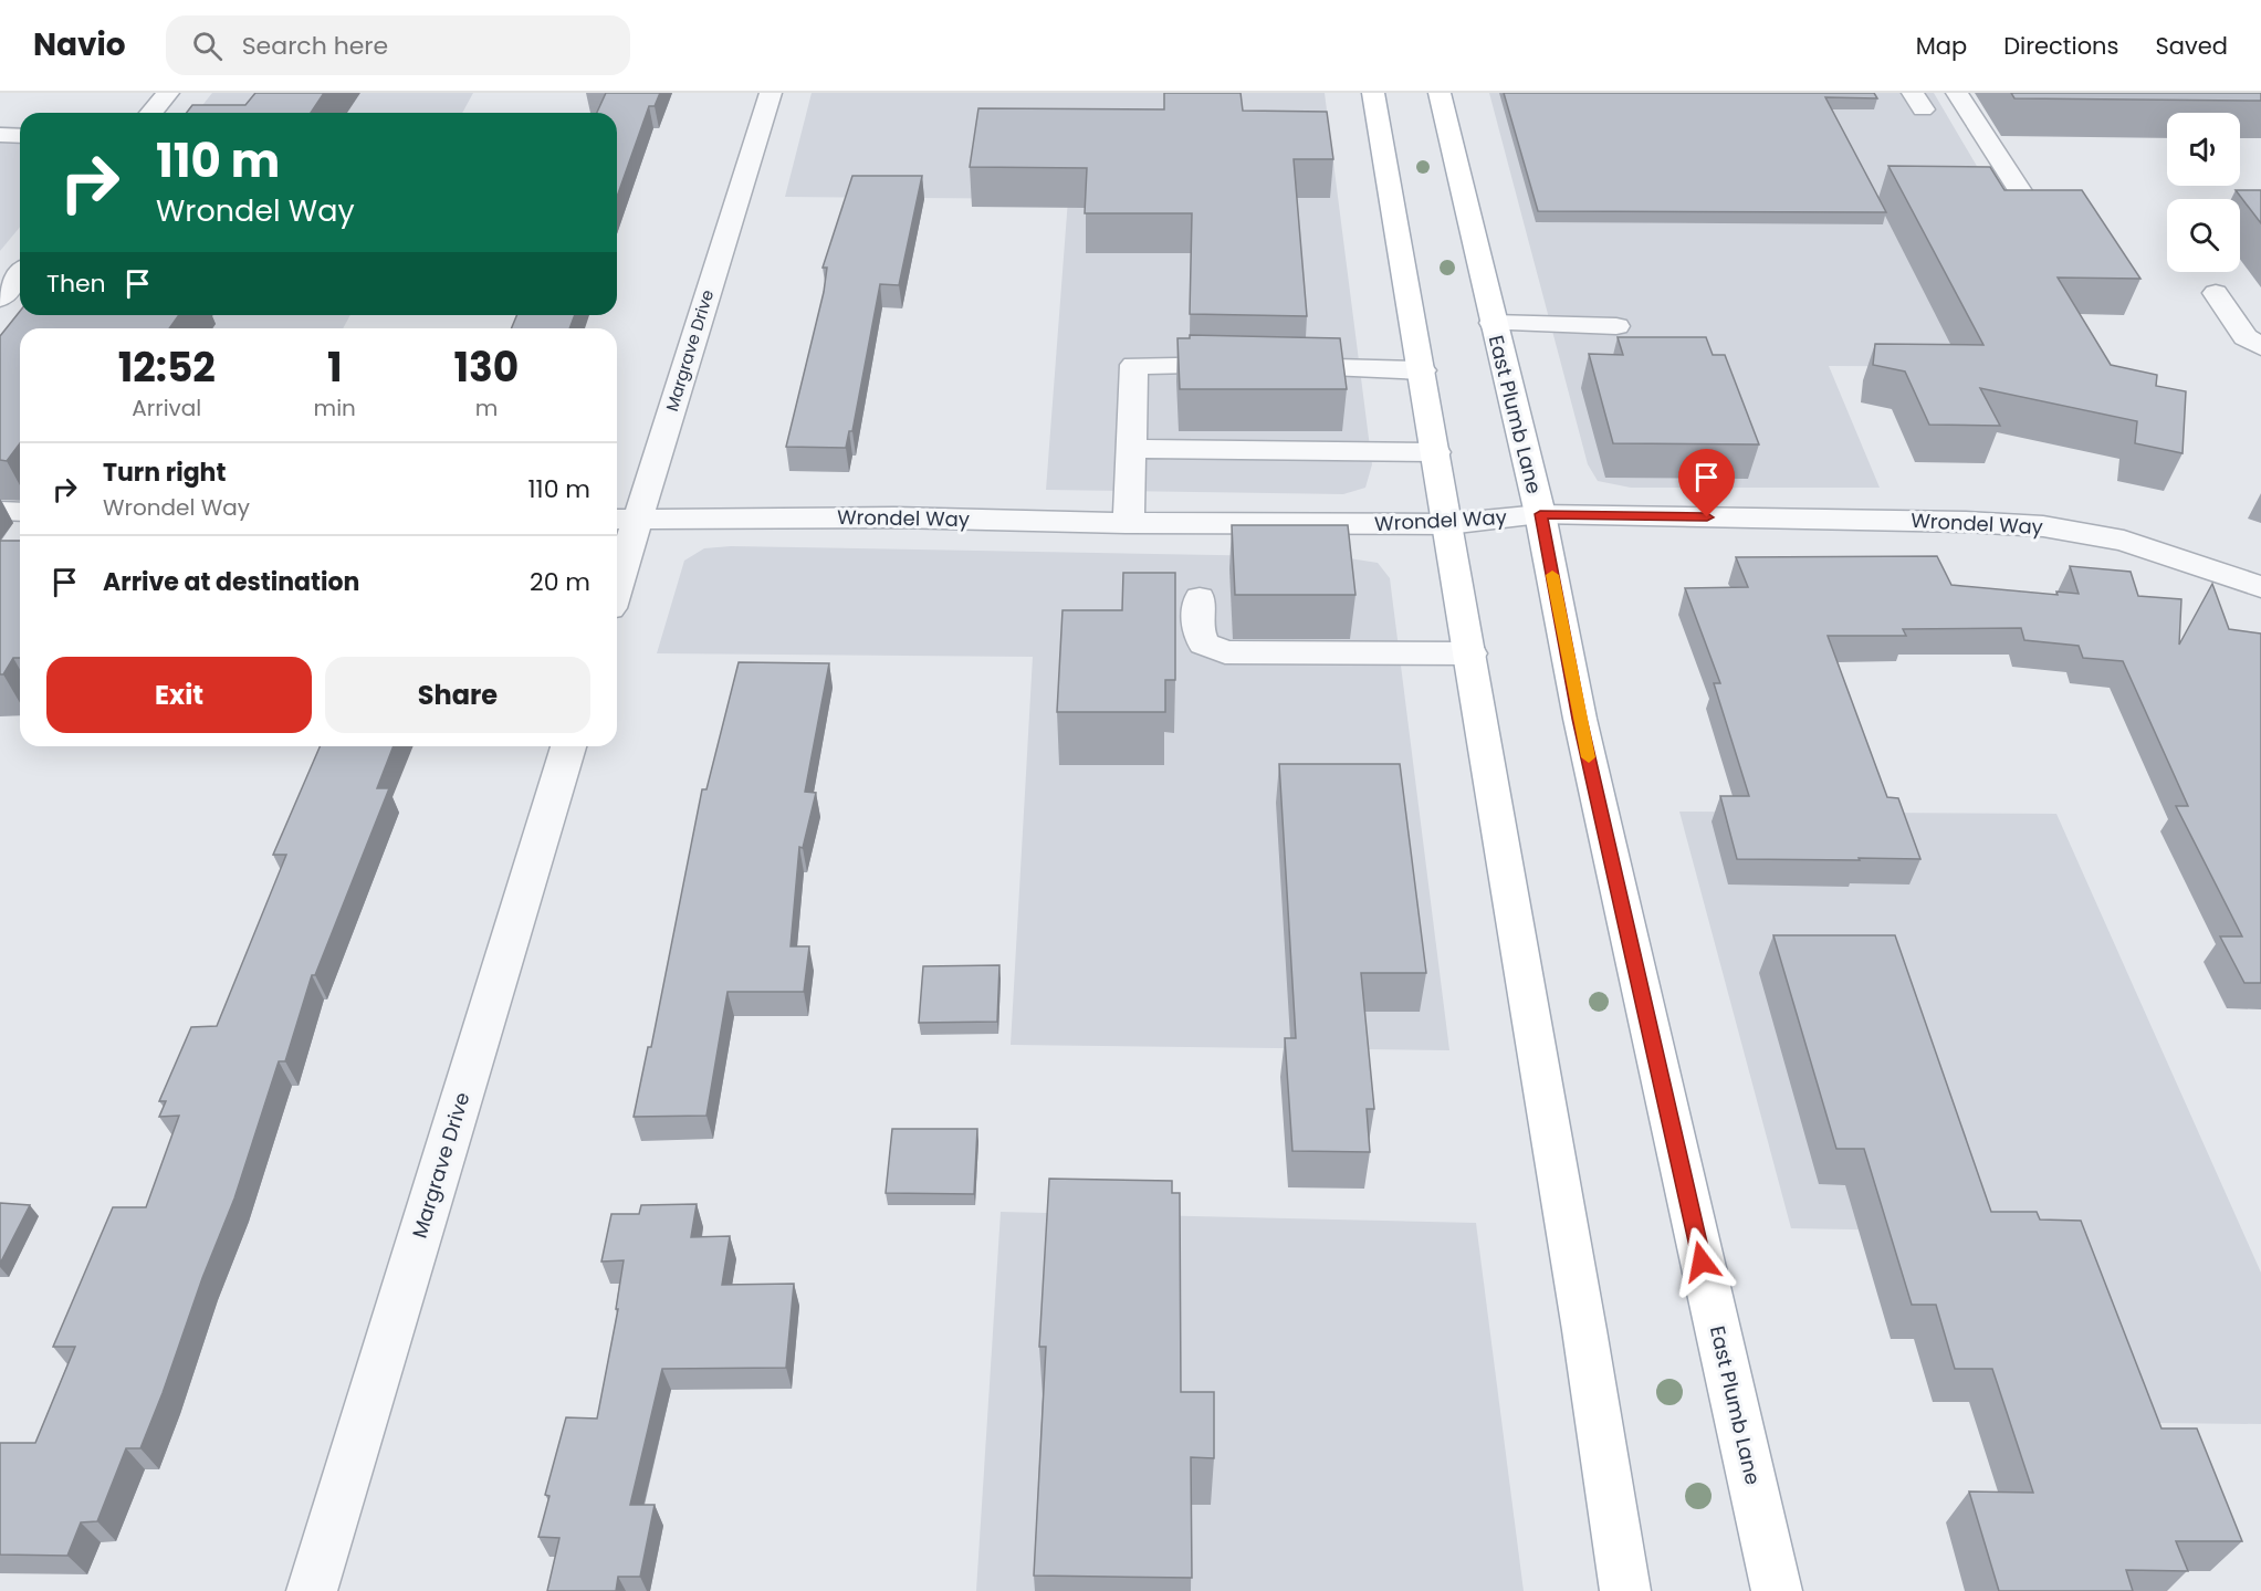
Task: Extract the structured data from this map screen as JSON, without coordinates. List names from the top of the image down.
{
  "streets": {
    "main road": ["East Plumb Lane"],
    "street": ["Margrave Drive", "Wrondel Way"]
  },
  "crossings": [
    ["Margrave Drive", "Wrondel Way"],
    ["East Plumb Lane", "Wrondel Way"]
  ],
  "page": {
    "header": "Navio",
    "search": "Search here",
    "nav": ["Map", "Directions", "Saved"],
    "turn": ["110 m", "Wrondel Way"],
    "then": "Then",
    "eta": [
      "12:52",
      "Arrival",
      "1",
      "min",
      "130",
      "m"
    ],
    "list": [
      {
        "name": "Turn right",
        "note": "Wrondel Way",
        "value": "110 m"
      },
      {
        "name": "Arrive at destination",
        "value": "20 m"
      }
    ],
    "buttons": ["Exit", "Share"]
  }
}
